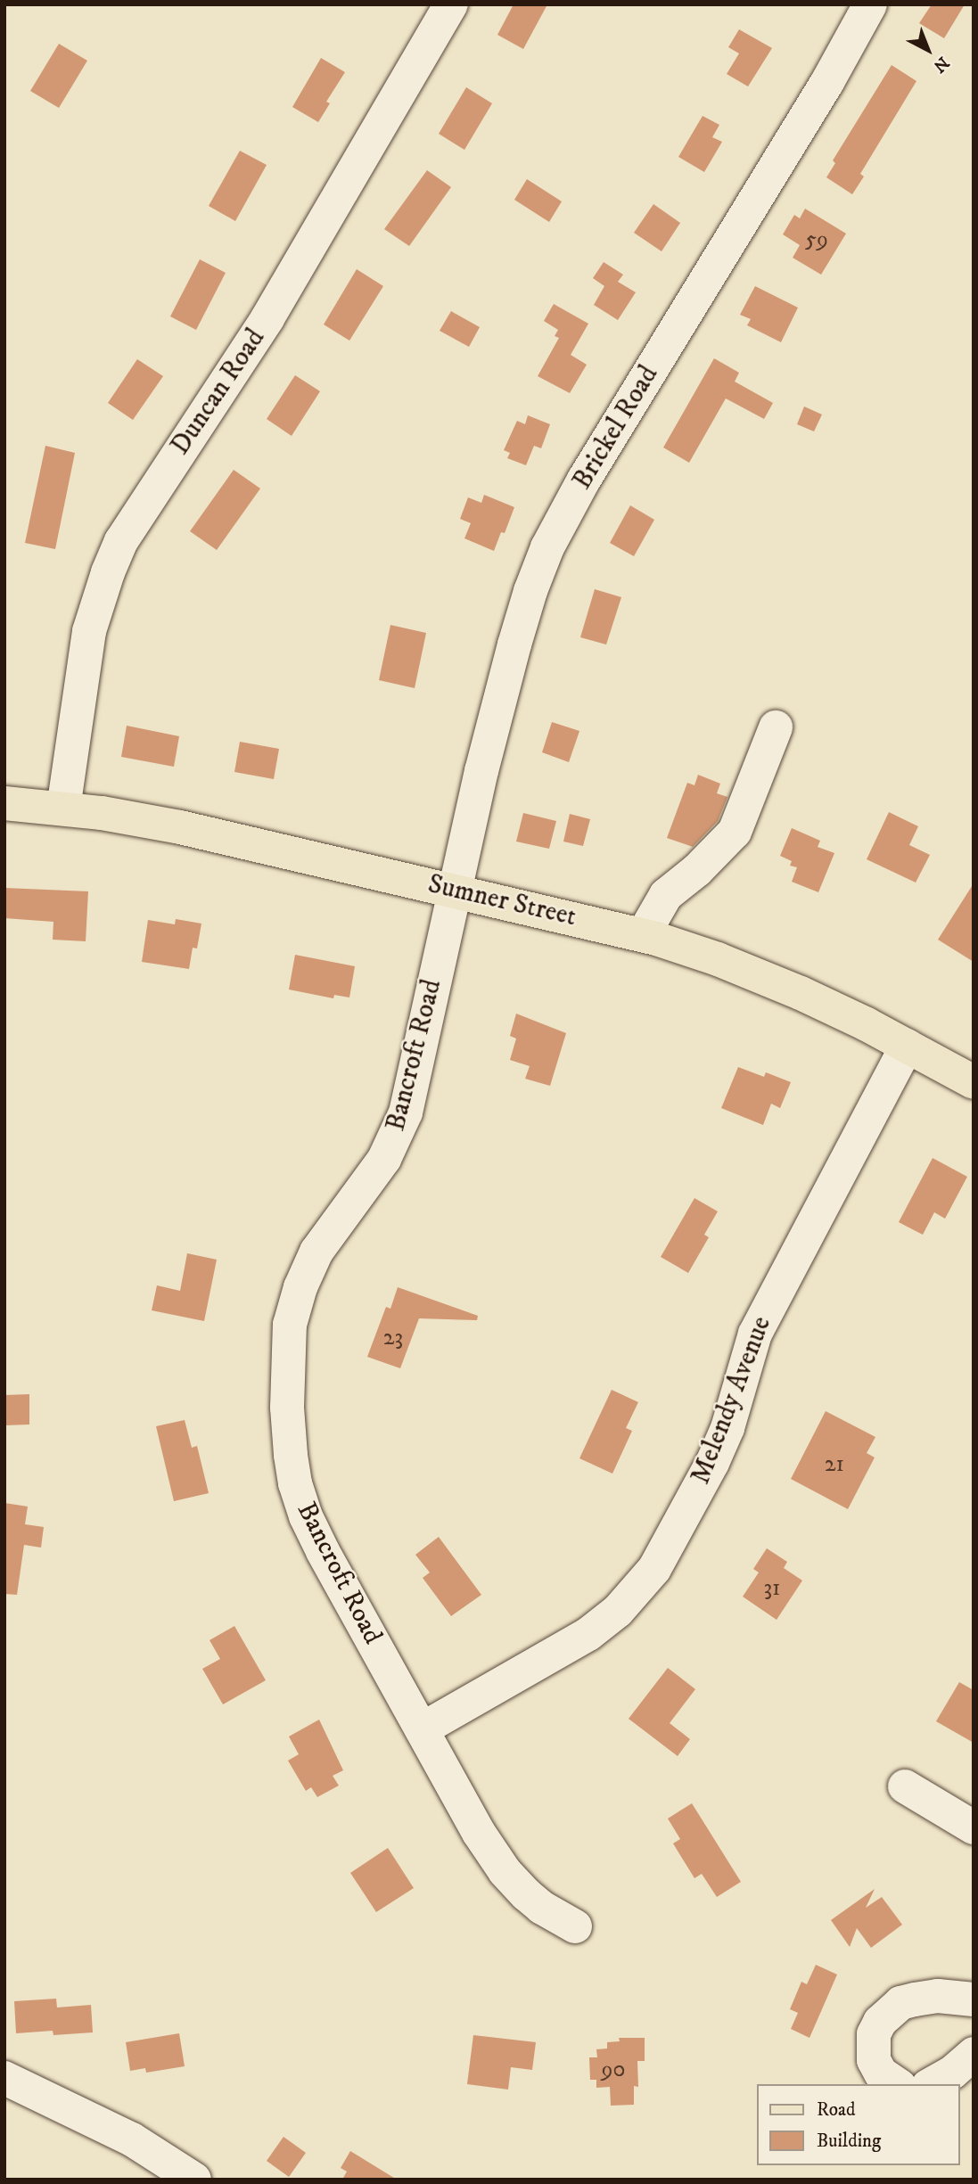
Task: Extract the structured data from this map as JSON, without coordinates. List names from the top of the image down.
{
  "streets": {
    "main road": ["Sumner Street"],
    "street": [
      "Duncan Road",
      "Brickel Road",
      "Bancroft Road",
      "Melendy Avenue"
    ]
  },
  "crossings": [
    ["Duncan Road", "Sumner Street"],
    ["Brickel Road", "Sumner Street"],
    ["Brickel Road", "Bancroft Road"],
    ["Sumner Street", "Bancroft Road"],
    ["Sumner Street", "Melendy Avenue"],
    ["Bancroft Road", "Melendy Avenue"]
  ],
  "house_numbers": [
    "59",
    "23",
    "21",
    "31",
    "90"
  ],
  "legend": ["Road", "Building"],
  "north": "bottom right"
}
